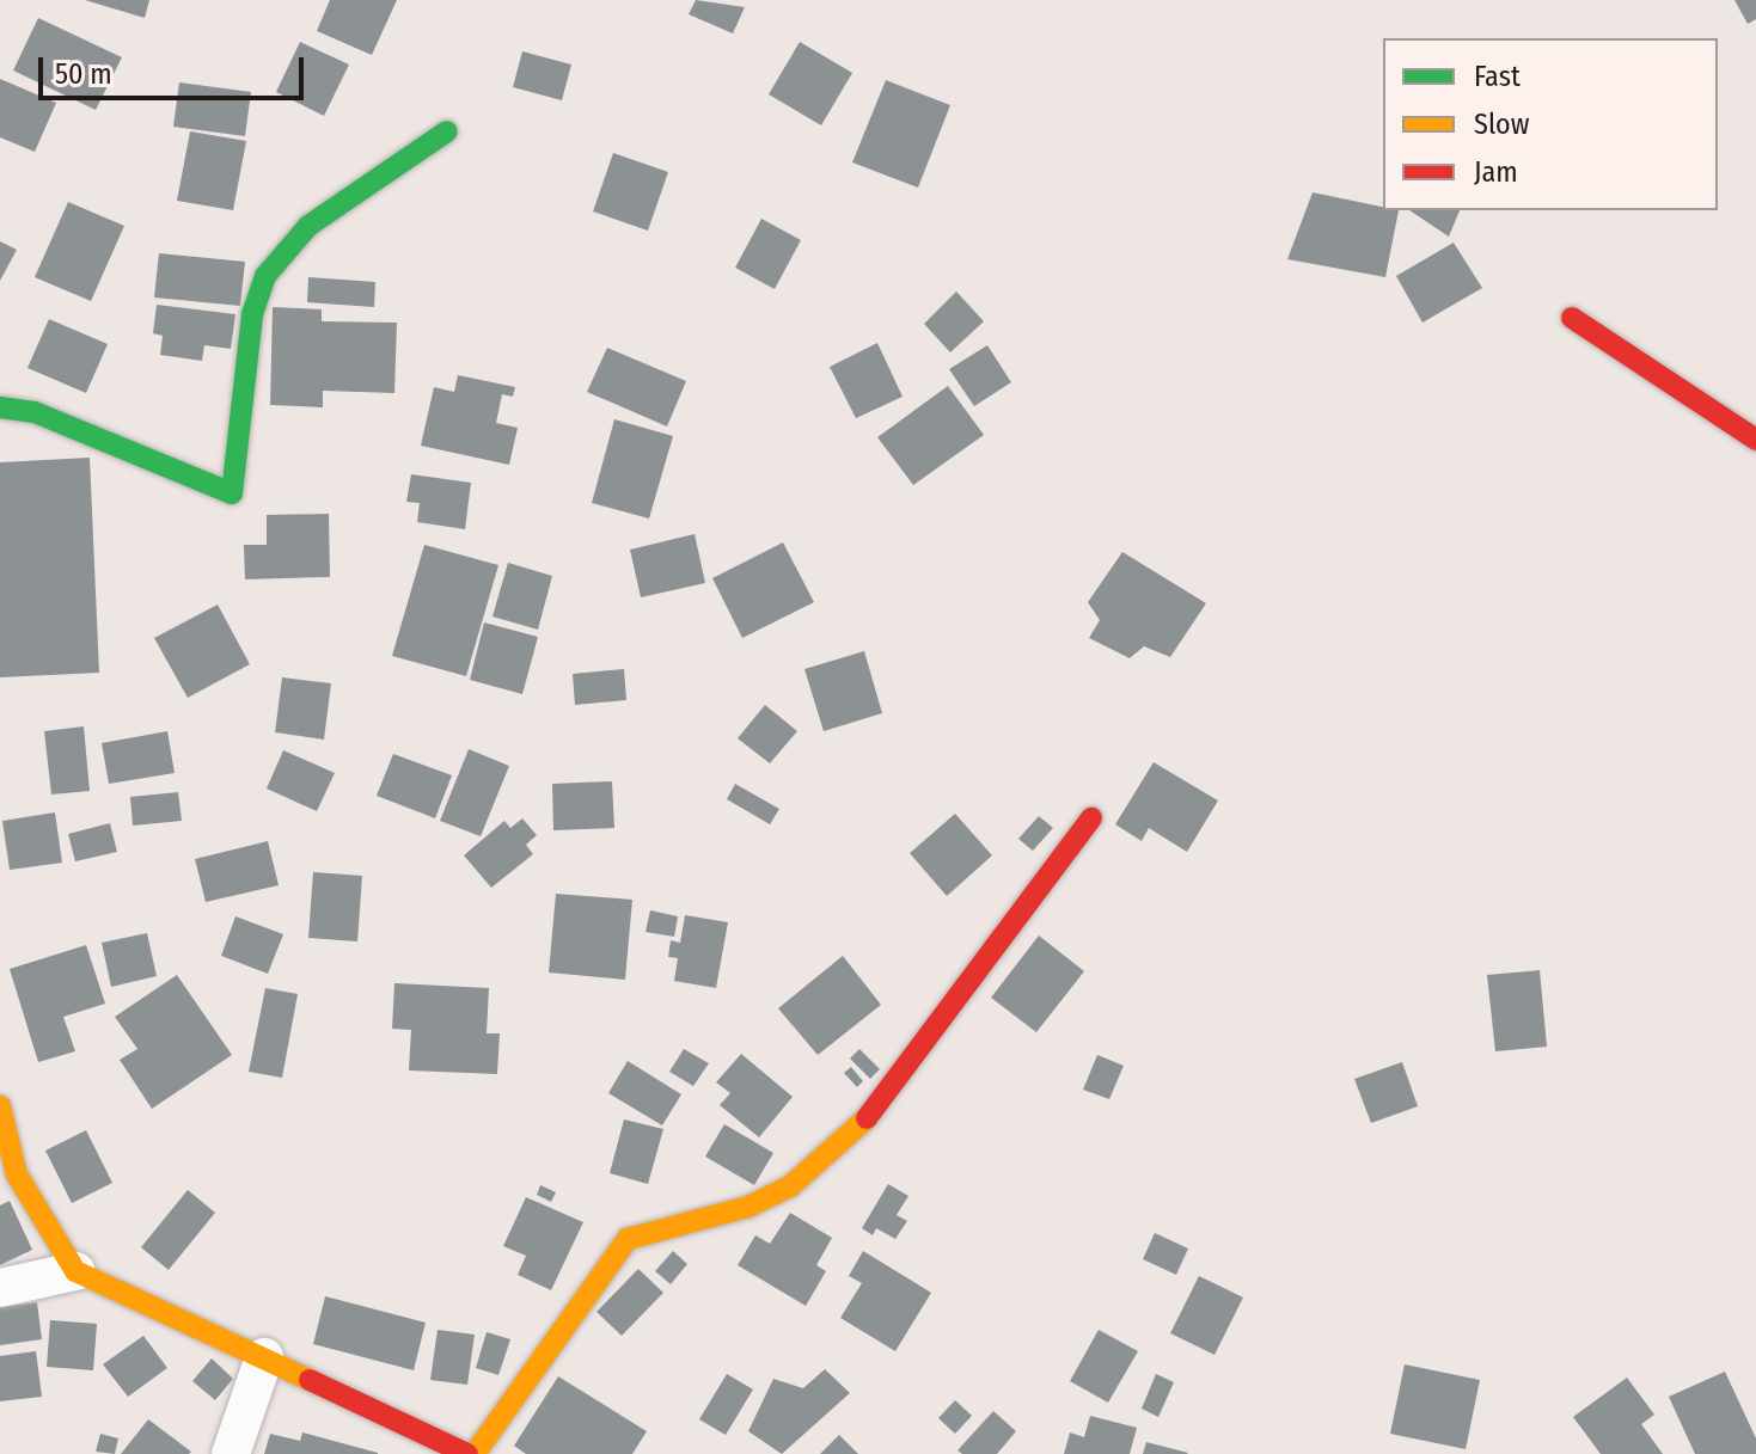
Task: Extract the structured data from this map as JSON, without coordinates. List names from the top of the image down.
{
  "legend": ["Fast", "Slow", "Jam"],
  "scale_bar": "50 m"
}
